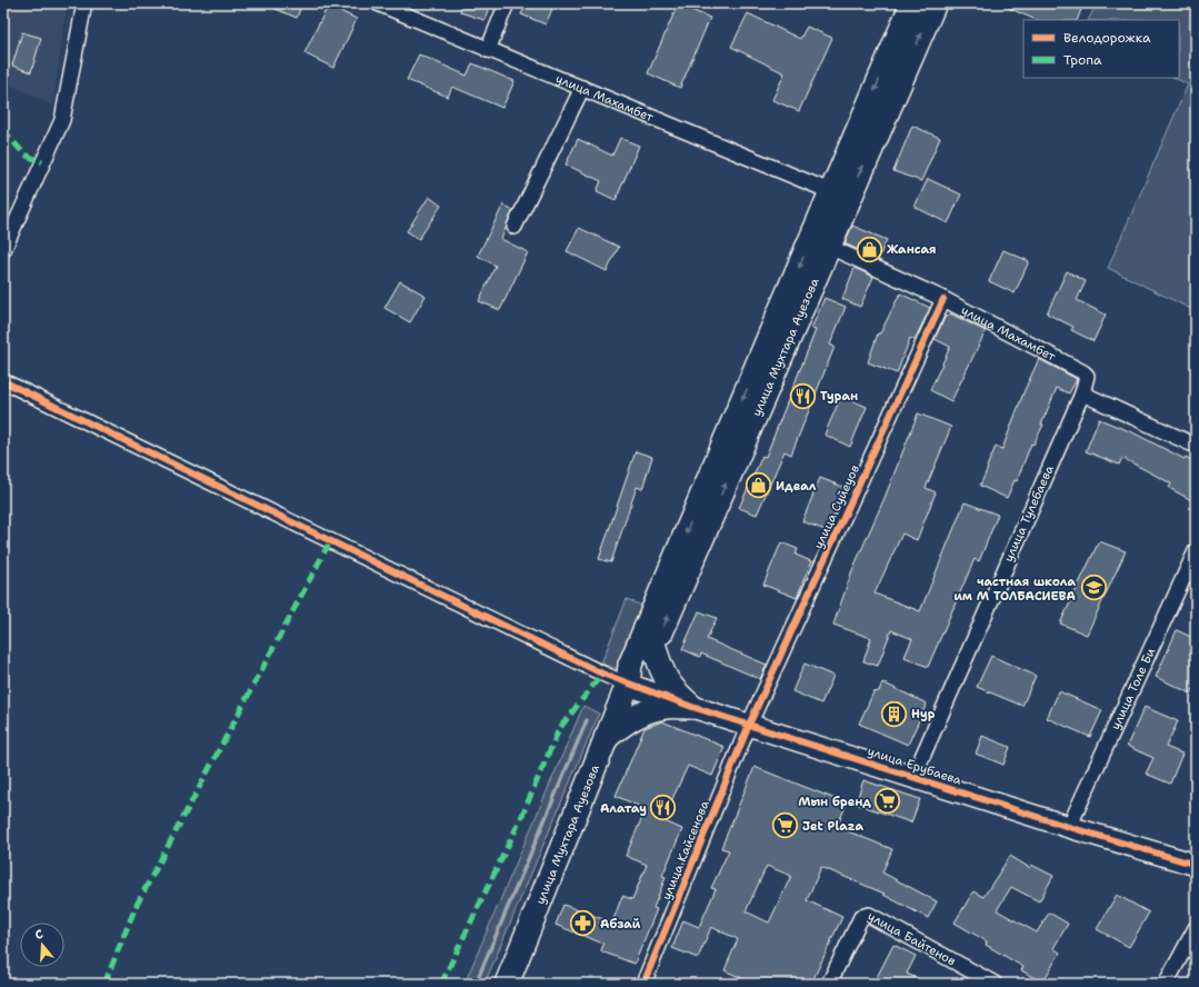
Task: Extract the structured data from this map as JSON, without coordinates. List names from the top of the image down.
{
  "streets": {
    "main road": ["улица Мухтара Ауезова"],
    "street": [
      "улица Махамбет",
      "улица Суйеуов",
      "улица Тулебаева",
      "улица Толе Би",
      "улица Ерубаева",
      "улица Кайсенова",
      "улица Байтенов"
    ]
  },
  "crossings": [
    ["улица Махамбет", "улица Мухтара Ауезова"],
    ["улица Махамбет", "улица Суйеуов"],
    ["улица Махамбет", "улица Тулебаева"],
    ["улица Мухтара Ауезова", "улица Ерубаева"],
    ["улица Суйеуов", "улица Ерубаева"],
    ["улица Суйеуов", "улица Кайсенова"],
    ["улица Тулебаева", "улица Ерубаева"],
    ["улица Толе Би", "улица Ерубаева"],
    ["улица Ерубаева", "улица Кайсенова"]
  ],
  "places": {
    "shop": ["Жансая", "Идеал"],
    "restaurant": ["Туран", "Алатау"],
    "school or university": ["частная школа им М ТОЛБАСИЕВА"],
    "building": ["Нур"],
    "supermarket": ["Мын бренд", "Jet Plaza"],
    "pharmacy": ["Абзай"]
  },
  "legend": ["Велодорожка", "Тропа"],
  "north": "top"
}
